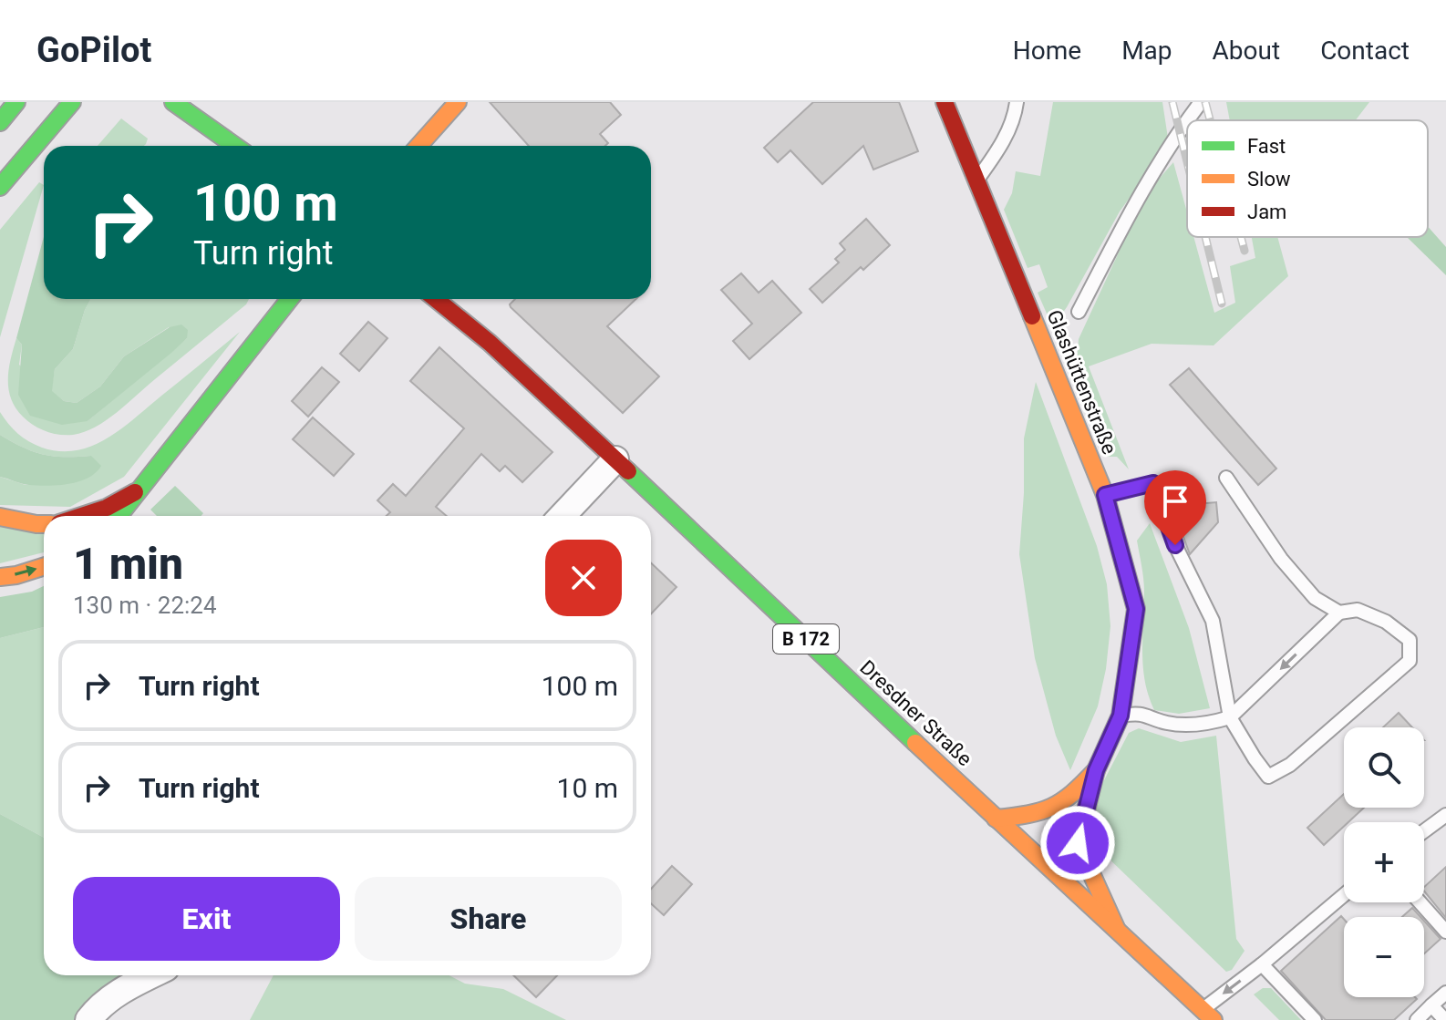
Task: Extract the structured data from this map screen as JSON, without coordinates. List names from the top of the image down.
{
  "streets": {
    "main road": ["Glashüttenstraße", "B 172", "Dresdner Straße"]
  },
  "crossings": [
    ["Glashüttenstraße", "Dresdner Straße"]
  ],
  "legend": ["Fast", "Slow", "Jam"],
  "page": {
    "header": "GoPilot",
    "nav": [
      "Home",
      "Map",
      "About",
      "Contact"
    ],
    "turn": ["100 m", "Turn right"],
    "heading": ["1 min", "130 m · 22:24"],
    "list": [
      {
        "name": "Turn right",
        "value": "100 m"
      },
      {
        "name": "Turn right",
        "value": "10 m"
      }
    ],
    "map_buttons": ["+", "−"],
    "buttons": ["Exit", "Share"]
  }
}
